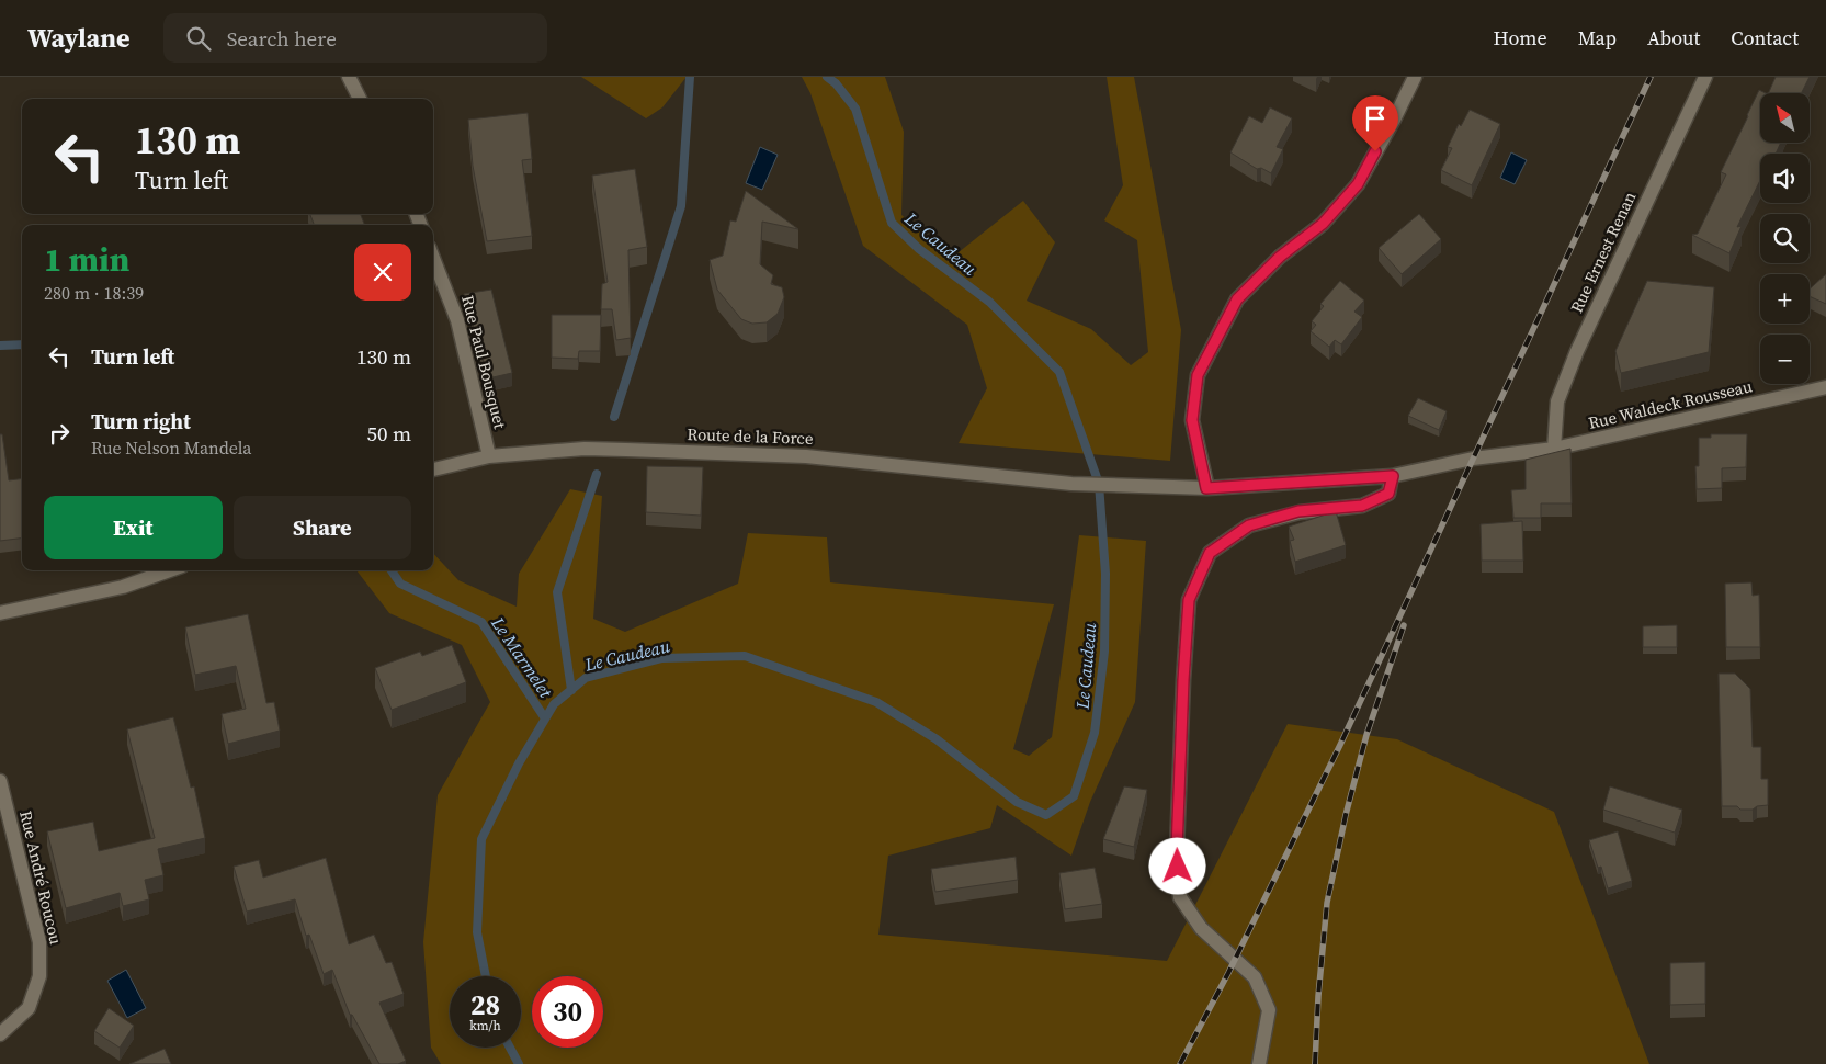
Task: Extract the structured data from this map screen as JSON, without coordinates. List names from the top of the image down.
{
  "streets": {
    "street": [
      "Rue Ernest Renan",
      "Rue Paul Bousquet",
      "Rue Waldeck Rousseau",
      "Route de la Force",
      "Rue André Roucou"
    ]
  },
  "crossings": [
    ["Rue Ernest Renan", "Rue Waldeck Rousseau"],
    ["Rue Paul Bousquet", "Route de la Force"],
    ["Rue Waldeck Rousseau", "Route de la Force"]
  ],
  "water": ["Le Caudeau", "Le Marmelet"],
  "north": "top left",
  "page": {
    "header": "Waylane",
    "search": "Search here",
    "nav": [
      "Home",
      "Map",
      "About",
      "Contact"
    ],
    "map_buttons": ["+", "−"],
    "turn": ["130 m", "Turn left"],
    "heading": ["1 min", "280 m · 18:39"],
    "list": [
      {
        "name": "Turn left",
        "value": "130 m"
      },
      {
        "name": "Turn right",
        "note": "Rue Nelson Mandela",
        "value": "50 m"
      }
    ],
    "buttons": ["Exit", "Share"],
    "speed": "28 km/h",
    "limit": "30"
  }
}
